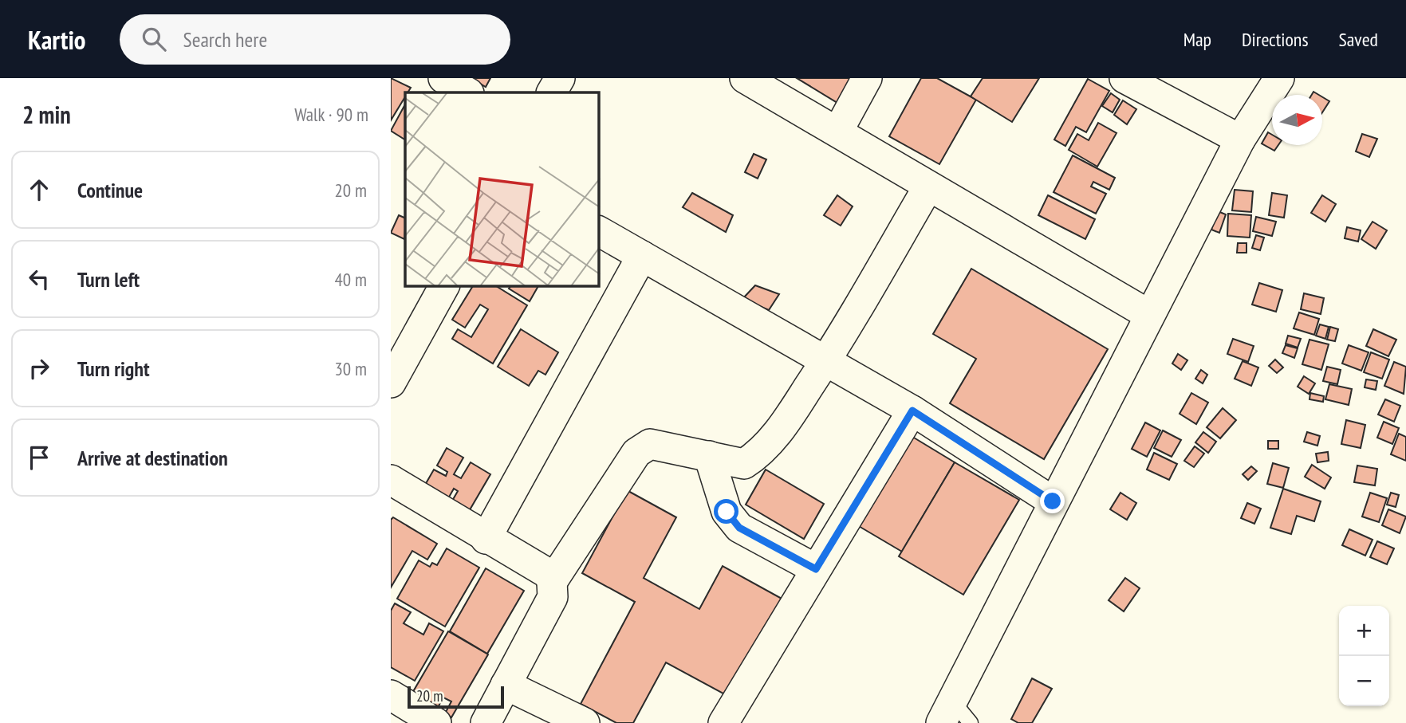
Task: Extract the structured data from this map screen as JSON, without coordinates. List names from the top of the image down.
{
  "scale_bar": "20 m",
  "north": "right",
  "page": {
    "header": "Kartio",
    "search": "Search here",
    "nav": ["Map", "Directions", "Saved"],
    "heading": ["2 min", "Walk · 90 m"],
    "list": [
      ["Continue", "20 m"],
      ["Turn left", "40 m"],
      ["Turn right", "30 m"],
      "Arrive at destination"
    ],
    "map_buttons": ["+", "−"],
    "scale": "20 m"
  }
}
